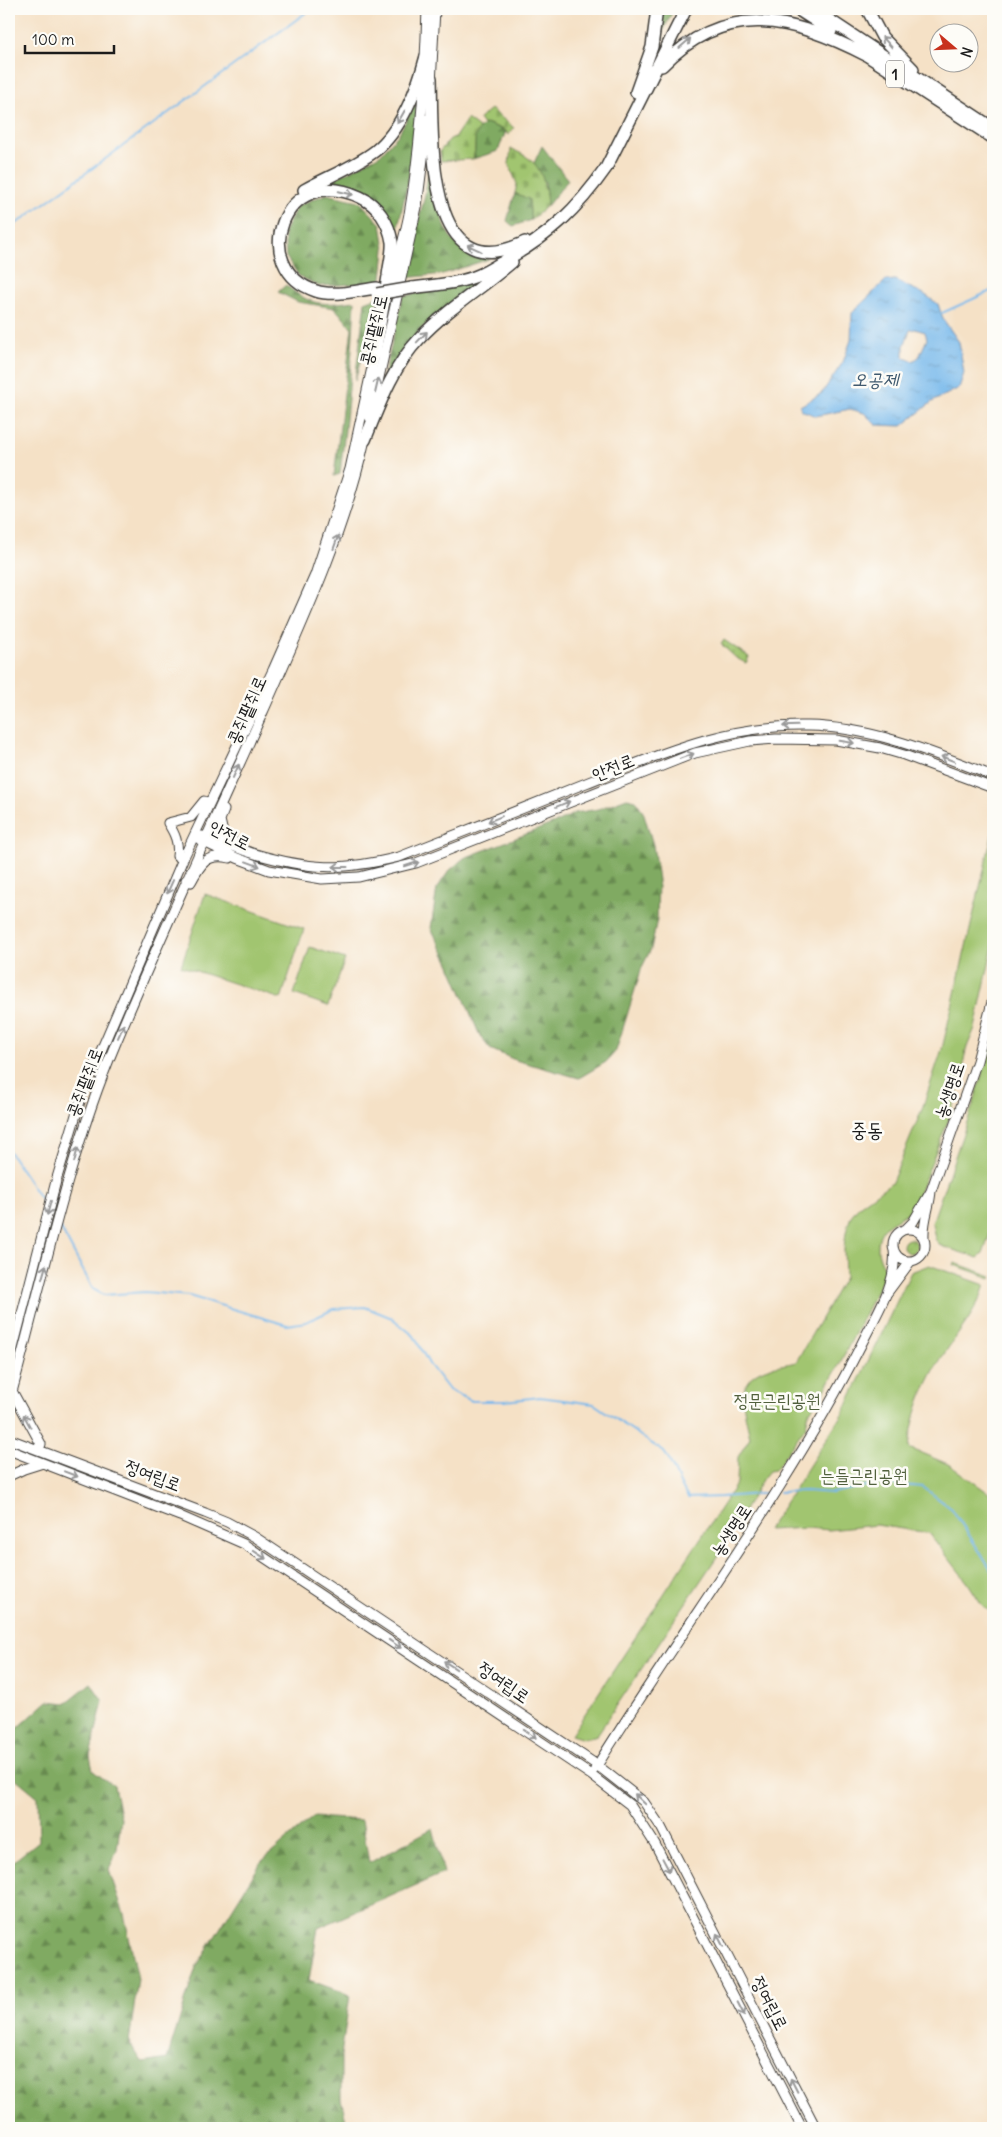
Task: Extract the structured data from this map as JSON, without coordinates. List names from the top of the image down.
{
  "streets": {
    "highway": ["1"],
    "street": [
      "콩쥐팥쥐로",
      "안전로",
      "농생명로",
      "정여립로"
    ]
  },
  "crossings": [
    ["콩쥐팥쥐로", "안전로"],
    ["농생명로", "정여립로"]
  ],
  "districts": ["중동"],
  "water": ["오공제"],
  "parks": ["정문근린공원", "는들근린공원"],
  "scale_bar": "100 m",
  "north": "right"
}
